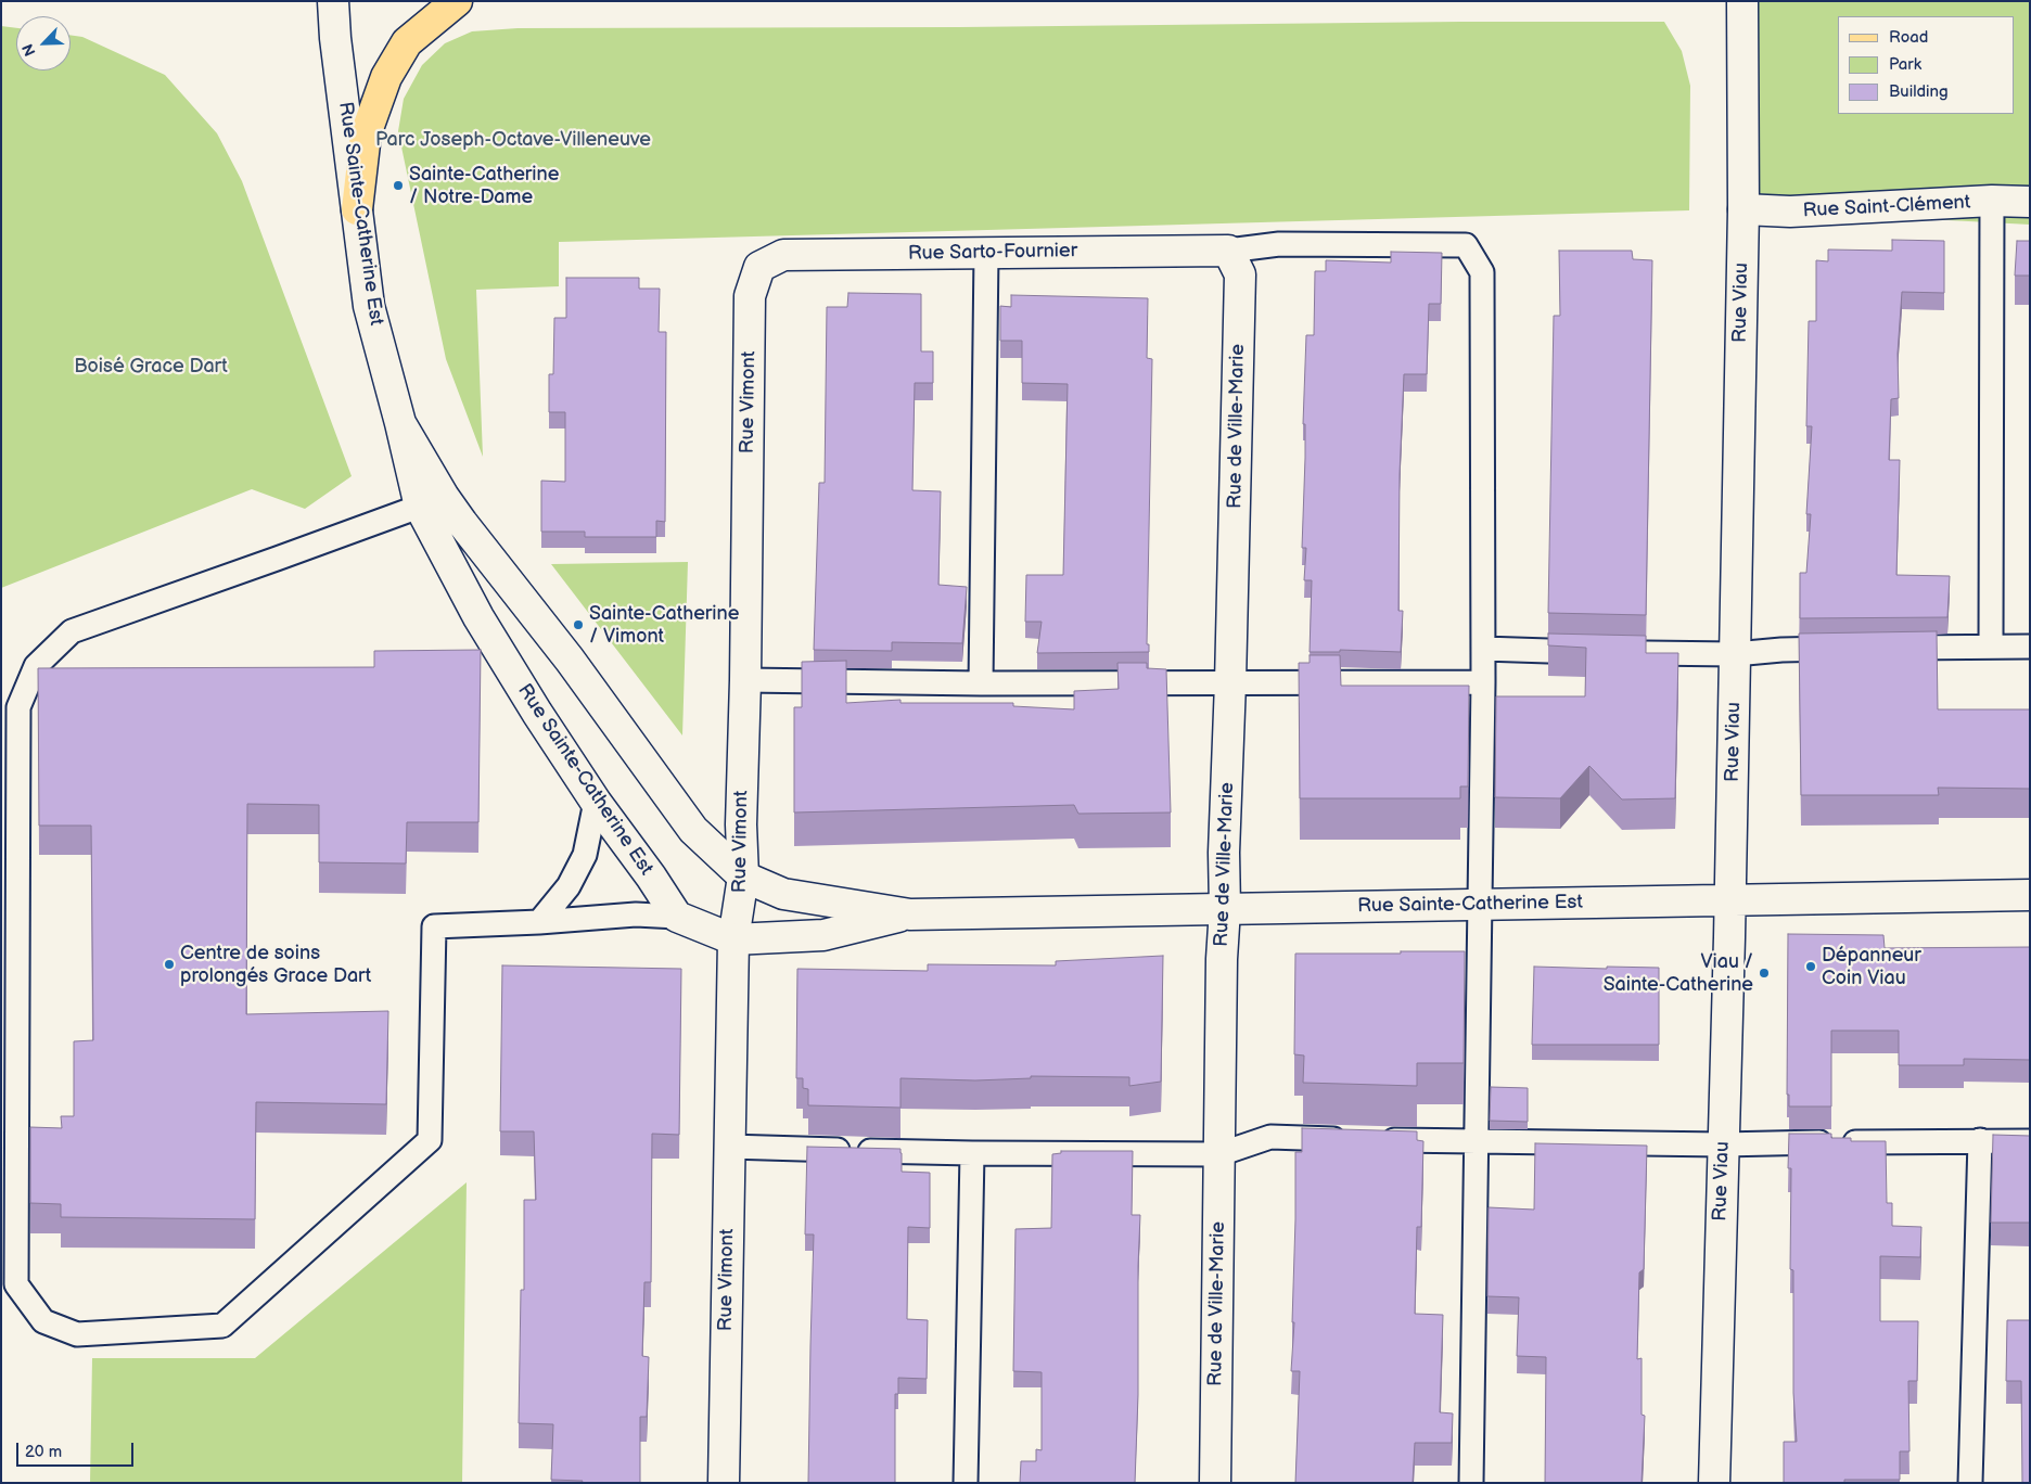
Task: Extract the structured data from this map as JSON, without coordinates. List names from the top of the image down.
{
  "streets": {
    "street": [
      "Rue Saint-Clément",
      "Rue Sainte-Catherine Est",
      "Rue Sarto-Fournier",
      "Rue Viau",
      "Rue Vimont",
      "Rue de Ville-Marie"
    ]
  },
  "crossings": [
    ["Rue Saint-Clément", "Rue Viau"],
    ["Rue Sainte-Catherine Est", "Rue Viau"],
    ["Rue Sainte-Catherine Est", "Rue Vimont"],
    ["Rue Sainte-Catherine Est", "Rue de Ville-Marie"],
    ["Rue Sarto-Fournier", "Rue Vimont"],
    ["Rue Sarto-Fournier", "Rue de Ville-Marie"]
  ],
  "parks": ["Parc Joseph-Octave-Villeneuve", "Boisé Grace Dart"],
  "places": [
    "Sainte-Catherine / Notre-Dame",
    "Sainte-Catherine / Vimont",
    "Centre de soins prolongés Grace Dart",
    "Dépanneur Coin Viau",
    "Viau / Sainte-Catherine"
  ],
  "legend": ["Road", "Park", "Building"],
  "scale_bar": "20 m",
  "north": "bottom left"
}
